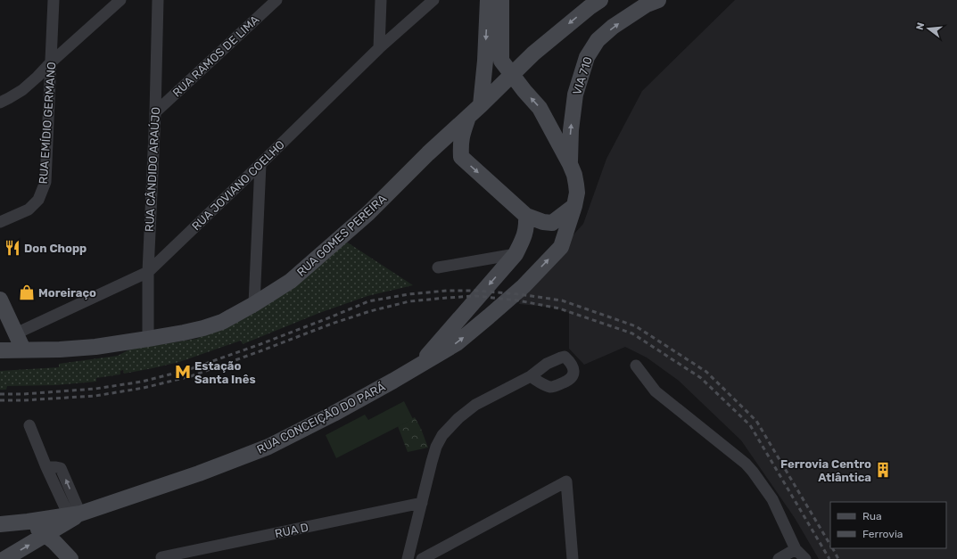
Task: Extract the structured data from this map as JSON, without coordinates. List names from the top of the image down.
{
  "streets": {
    "main road": ["VIA 710", "RUA GOMES PEREIRA", "RUA CONCEIÇÃO DO PARÁ"],
    "street": [
      "RUA RAMOS DE LIMA",
      "RUA EMÍDIO GERMANO",
      "RUA CÂNDIDO ARAÚJO",
      "RUA JOVIANO COELHO",
      "RUA D"
    ]
  },
  "crossings": [
    ["RUA RAMOS DE LIMA", "RUA CÂNDIDO ARAÚJO"],
    ["RUA CÂNDIDO ARAÚJO", "RUA JOVIANO COELHO"],
    ["RUA CÂNDIDO ARAÚJO", "RUA GOMES PEREIRA"]
  ],
  "places": {
    "restaurant": ["Don Chopp"],
    "shop": ["Moreiraço"],
    "metro station": ["Estação Santa Inês"],
    "building": ["Ferrovia Centro Atlântica"]
  },
  "legend": ["Rua", "Ferrovia"],
  "north": "left"
}
